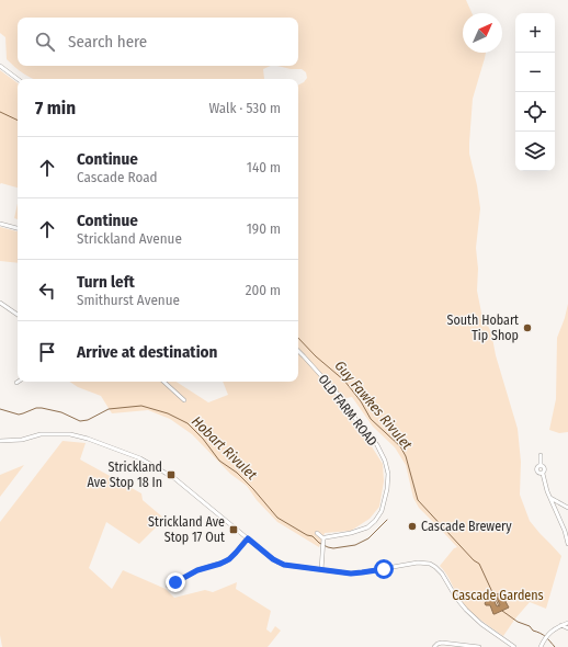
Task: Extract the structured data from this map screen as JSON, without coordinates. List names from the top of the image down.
{
  "streets": {
    "street": ["OLD FARM ROAD"]
  },
  "water": ["Guy Fawkes Rivulet", "Hobart Rivulet"],
  "parks": ["Cascade Gardens"],
  "places": {
    "other": ["South Hobart Tip Shop", "Cascade Brewery"],
    "transit": ["Strickland Ave Stop 18 In", "Strickland Ave Stop 17 Out"]
  },
  "north": "top right",
  "page": {
    "map_buttons": ["+", "−"],
    "search": "Search here",
    "heading": ["7 min", "Walk · 530 m"],
    "list": [
      ["Continue", "Cascade Road", "140 m"],
      ["Continue", "Strickland Avenue", "190 m"],
      ["Turn left", "Smithurst Avenue", "200 m"],
      "Arrive at destination"
    ]
  }
}
